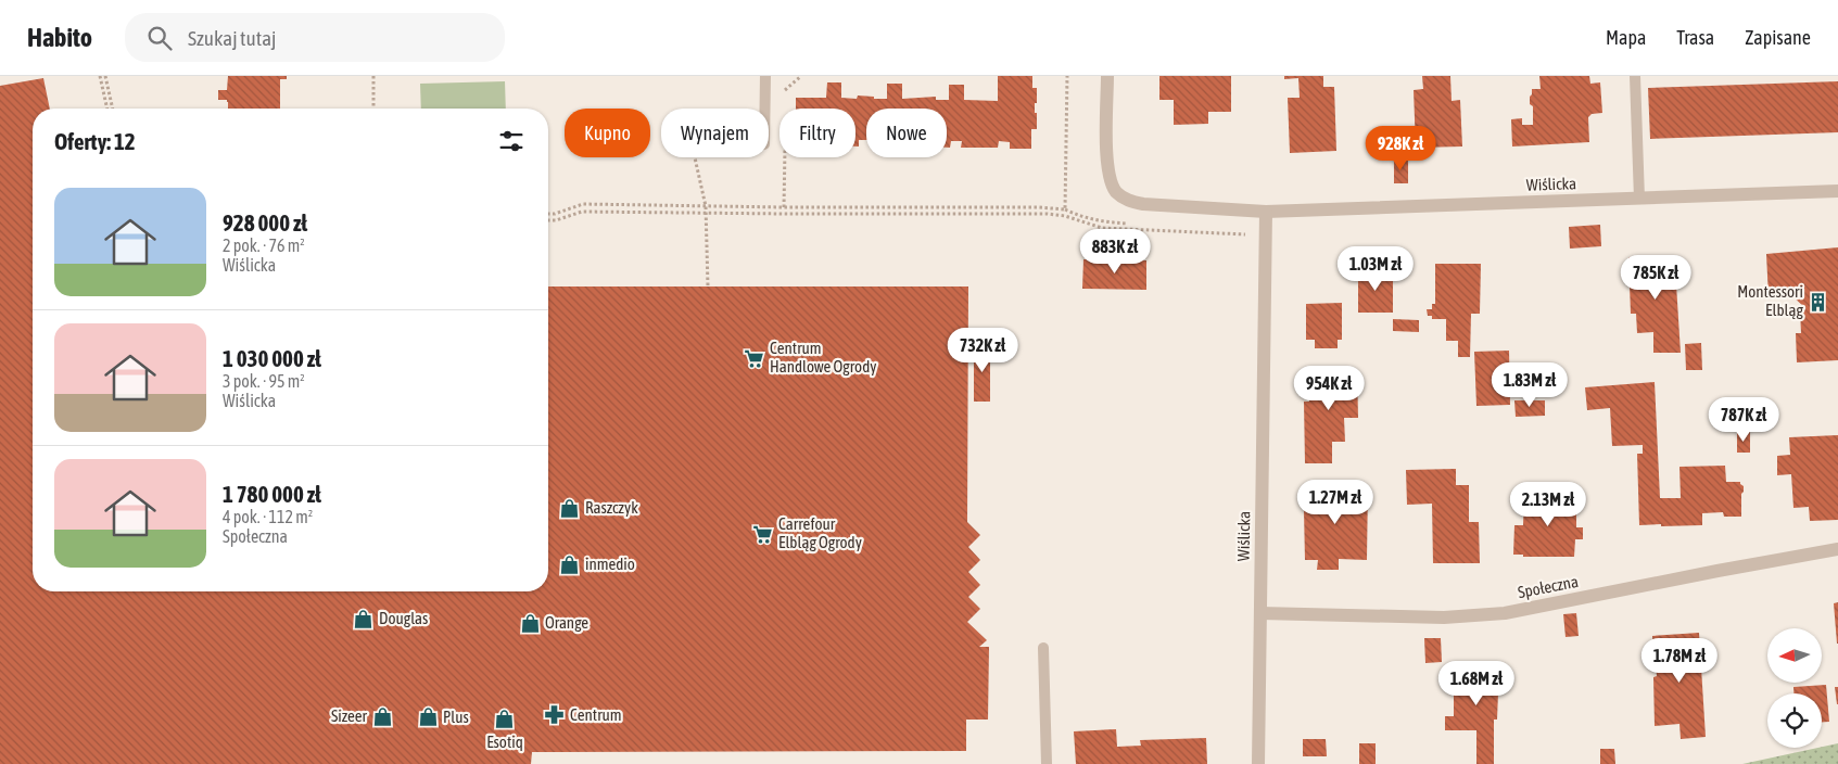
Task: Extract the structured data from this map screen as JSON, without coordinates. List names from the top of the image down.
{
  "streets": {
    "street": ["Wiślicka", "Społeczna"]
  },
  "crossings": [
    ["Wiślicka", "Społeczna"]
  ],
  "places": {
    "building": ["Montessori Elbląg"],
    "supermarket": ["Centrum Handlowe Ogrody", "Carrefour Elbląg Ogrody"],
    "shop": [
      "Raszczyk",
      "inmedio",
      "Douglas",
      "Orange",
      "Sizeer",
      "Plus",
      "Esotiq"
    ],
    "pharmacy": ["Centrum"]
  },
  "north": "left",
  "page": {
    "header": "Habito",
    "search": "Szukaj tutaj",
    "nav": ["Mapa", "Trasa", "Zapisane"],
    "chip": [
      "Kupno",
      "Wynajem",
      "Filtry",
      "Nowe"
    ],
    "heading": "Oferty: 12",
    "price": [
      "928K zł",
      "883K zł",
      "1.03M zł",
      "785K zł",
      "732K zł",
      "1.83M zł",
      "954K zł",
      "787K zł",
      "1.27M zł",
      "2.13M zł",
      "1.78M zł",
      "1.68M zł"
    ],
    "list": [
      {
        "name": "928 000 zł",
        "note": "2 pok. · 76 m² · Wiślicka"
      },
      {
        "name": "1 030 000 zł",
        "note": "3 pok. · 95 m² · Wiślicka"
      },
      {
        "name": "1 780 000 zł",
        "note": "4 pok. · 112 m² · Społeczna"
      }
    ]
  }
}
